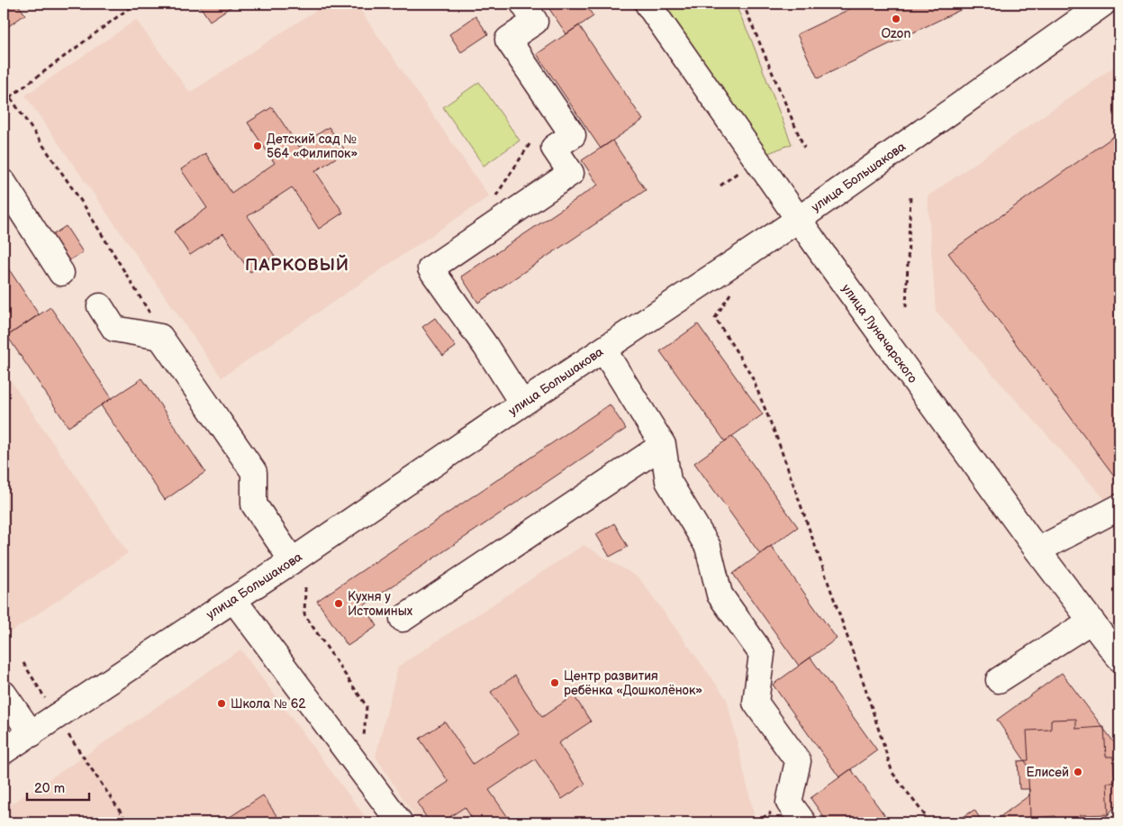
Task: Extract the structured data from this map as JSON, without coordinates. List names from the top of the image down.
{
  "streets": {
    "street": ["улица Большакова", "улица Луначарского"]
  },
  "crossings": [
    ["улица Большакова", "улица Луначарского"]
  ],
  "districts": ["ПАРКОВЫЙ"],
  "places": [
    "Ozon",
    "Детский сад № 564 «Филипок»",
    "Кухня у Истоминых",
    "Центр развития ребёнка «Дошколёнок»",
    "Школа № 62",
    "Елисей"
  ],
  "scale_bar": "20 m"
}
